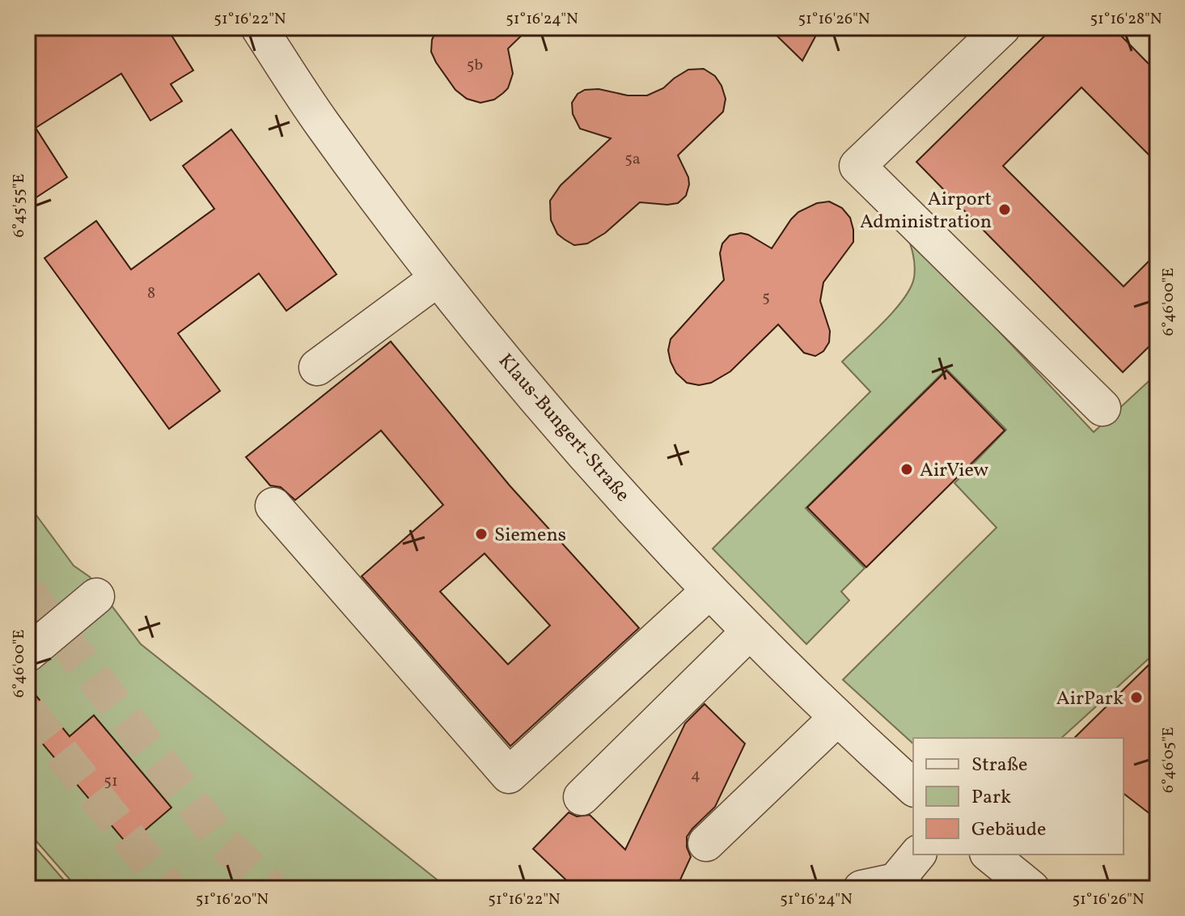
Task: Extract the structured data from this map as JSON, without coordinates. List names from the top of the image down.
{
  "streets": {
    "street": ["Klaus-Bungert-Straße"]
  },
  "places": [
    "Airport Administration",
    "AirView",
    "Siemens",
    "AirPark"
  ],
  "house_numbers": [
    "5b",
    "5a",
    "8",
    "5",
    "4",
    "51"
  ],
  "legend": ["Straße", "Park", "Gebäude"],
  "coordinates": [
    "51°16'22\"N",
    "51°16'24\"N",
    "51°16'26\"N",
    "51°16'28\"N",
    "6°45'55\"E",
    "6°46'00\"E",
    "6°46'05\"E",
    "51°16'20\"N"
  ]
}
